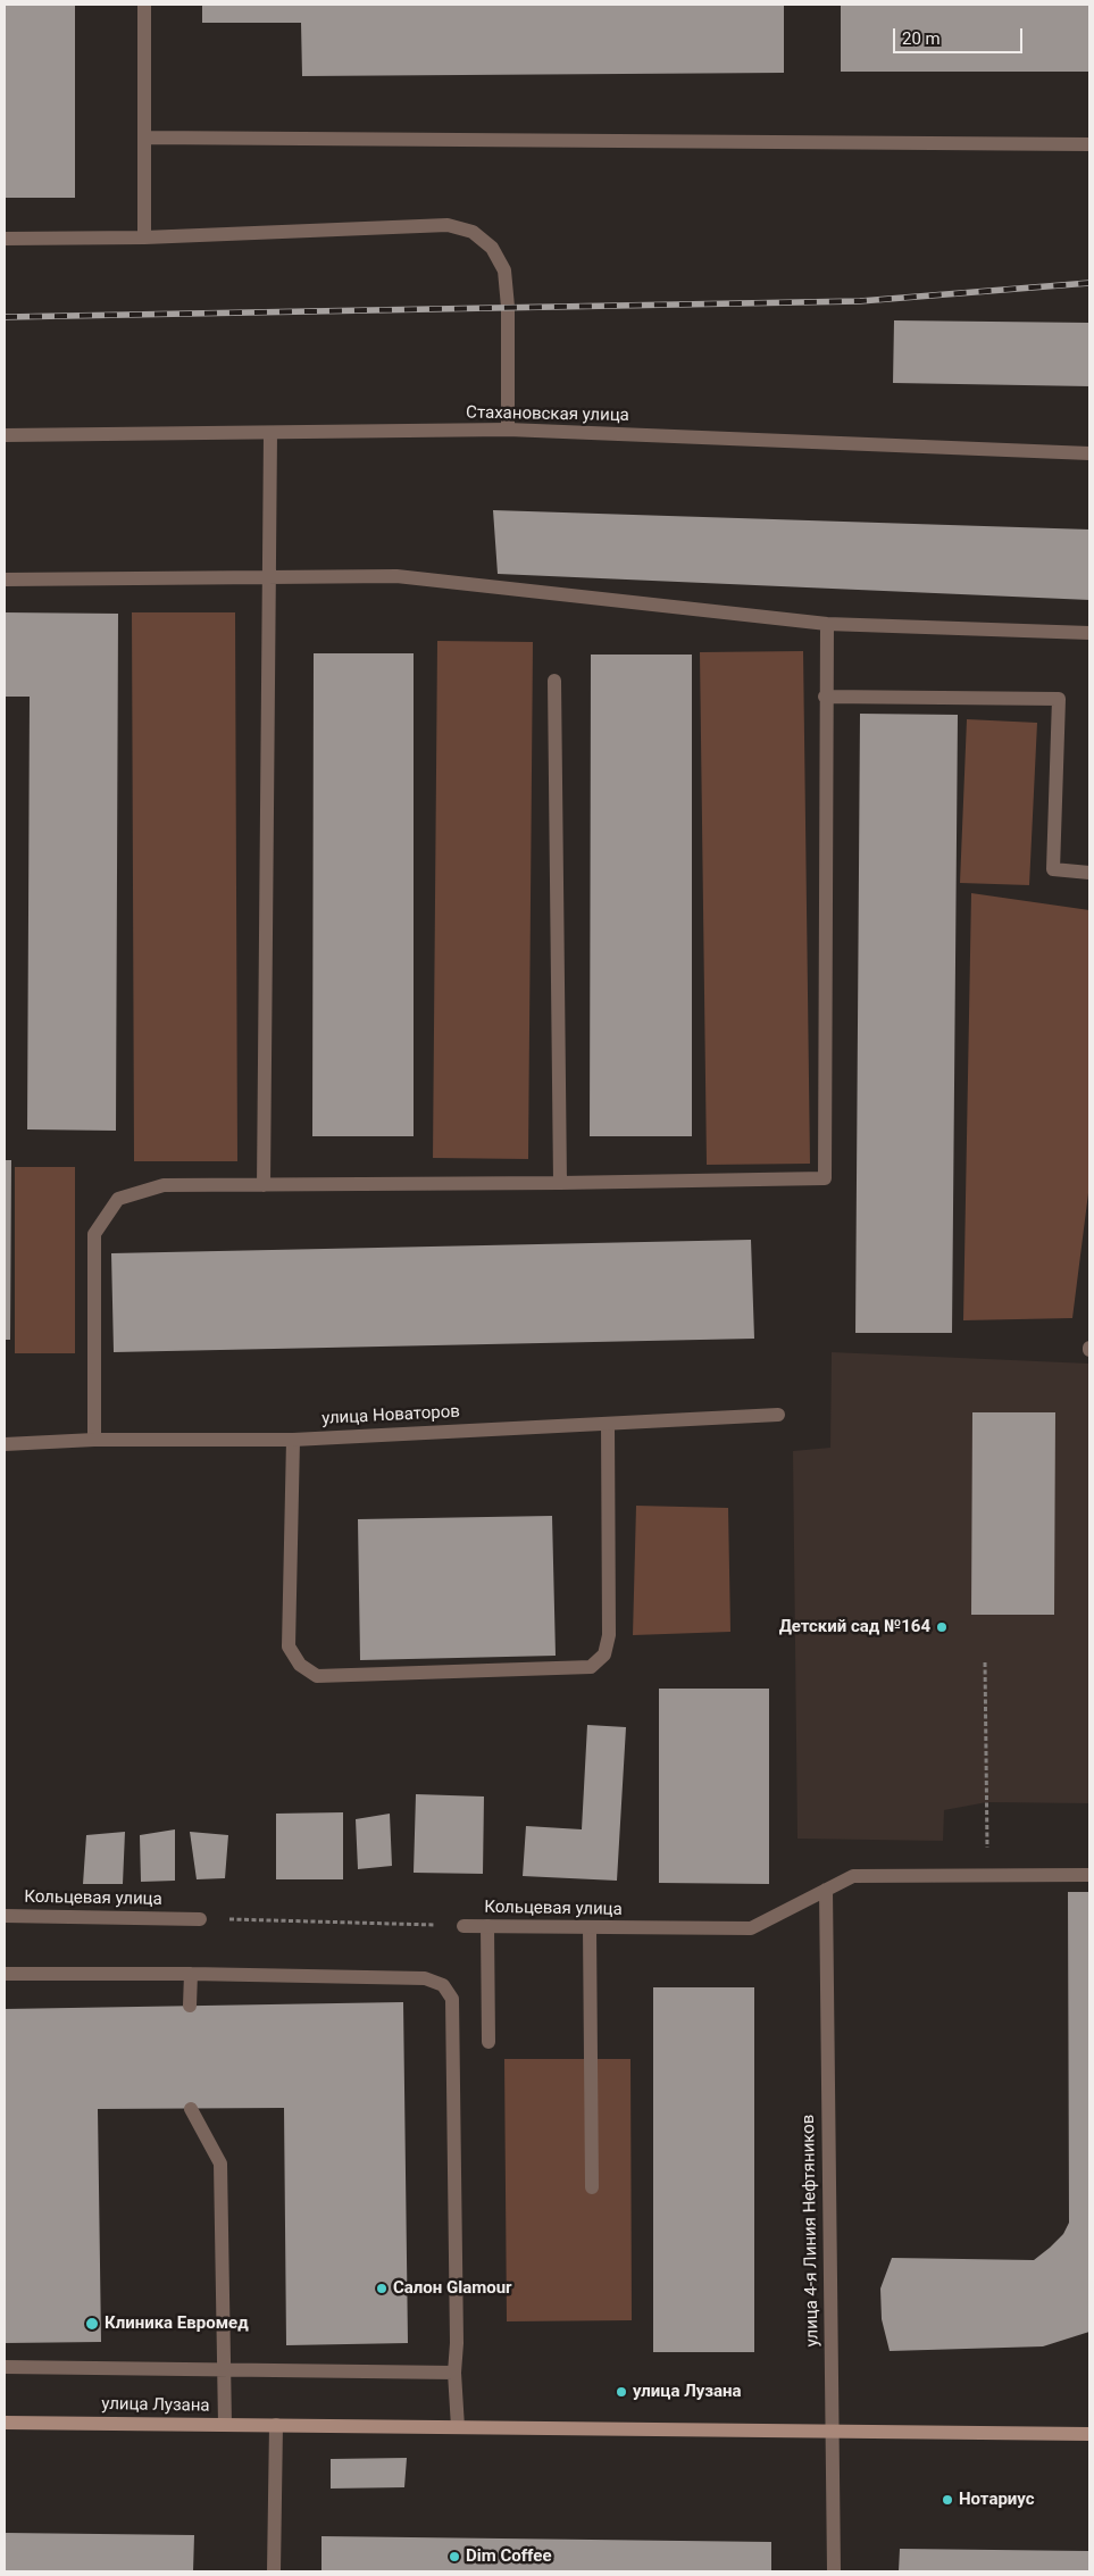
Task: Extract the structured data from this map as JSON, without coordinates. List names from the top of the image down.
{
  "streets": {
    "main road": ["улица Лузана"],
    "street": [
      "Стахановская улица",
      "улица Новаторов",
      "Кольцевая улица",
      "улица 4-я Линия Нефтяников"
    ]
  },
  "crossings": [
    ["Кольцевая улица", "улица 4-я Линия Нефтяников"],
    ["улица 4-я Линия Нефтяников", "улица Лузана"]
  ],
  "places": [
    "Детский сад №164",
    "Салон Glamour",
    "Клиника Евромед",
    "улица Лузана",
    "Нотариус",
    "Dim Coffee"
  ],
  "scale_bar": "20 m"
}
